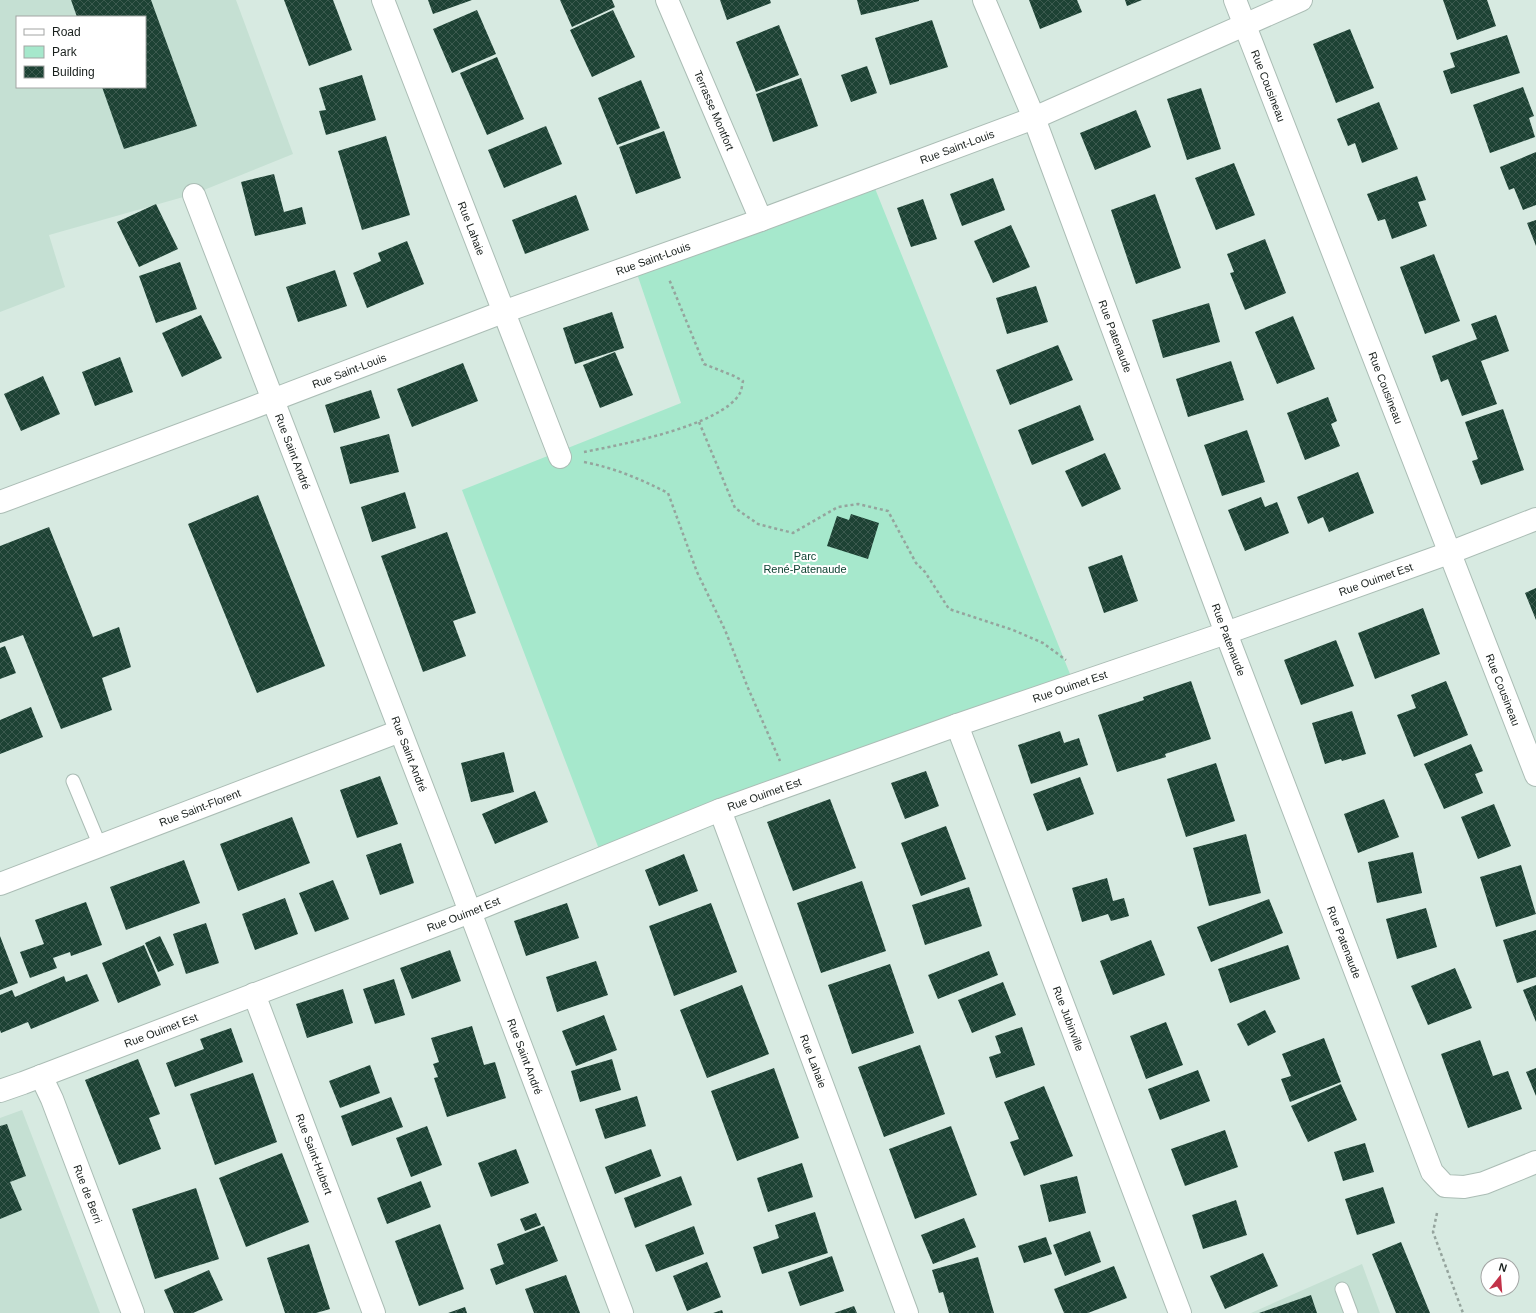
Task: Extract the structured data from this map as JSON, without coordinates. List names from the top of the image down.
{
  "streets": {
    "street": [
      "Rue Cousineau",
      "Terrasse Montfort",
      "Rue Saint-Louis",
      "Rue Lahaie",
      "Rue Patenaude",
      "Rue Saint André",
      "Rue Ouimet Est",
      "Rue Saint-Florent",
      "Rue Jubinville",
      "Rue Saint-Hubert",
      "Rue de Berri"
    ]
  },
  "crossings": [
    ["Rue Cousineau", "Rue Saint-Louis"],
    ["Rue Cousineau", "Rue Ouimet Est"],
    ["Terrasse Montfort", "Rue Saint-Louis"],
    ["Rue Saint-Louis", "Rue Lahaie"],
    ["Rue Saint-Louis", "Rue Patenaude"],
    ["Rue Saint-Louis", "Rue Saint André"],
    ["Rue Lahaie", "Rue Ouimet Est"],
    ["Rue Patenaude", "Rue Ouimet Est"],
    ["Rue Saint André", "Rue Ouimet Est"],
    ["Rue Saint André", "Rue Saint-Florent"],
    ["Rue Ouimet Est", "Rue Jubinville"],
    ["Rue Ouimet Est", "Rue Saint-Hubert"],
    ["Rue Ouimet Est", "Rue de Berri"]
  ],
  "parks": ["Parc René-Patenaude"],
  "legend": ["Road", "Park", "Building"],
  "north": "top"
}
